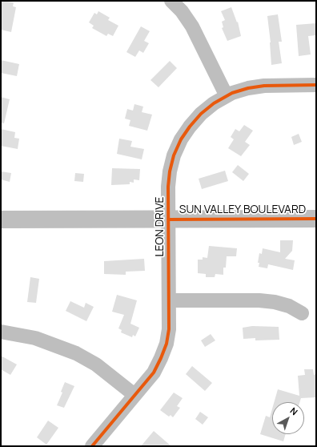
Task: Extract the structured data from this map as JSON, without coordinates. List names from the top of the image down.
{
  "streets": {
    "main road": ["SUN VALLEY BOULEVARD"],
    "street": ["LEON DRIVE"]
  },
  "crossings": [
    ["SUN VALLEY BOULEVARD", "LEON DRIVE"]
  ],
  "north": "top right"
}
